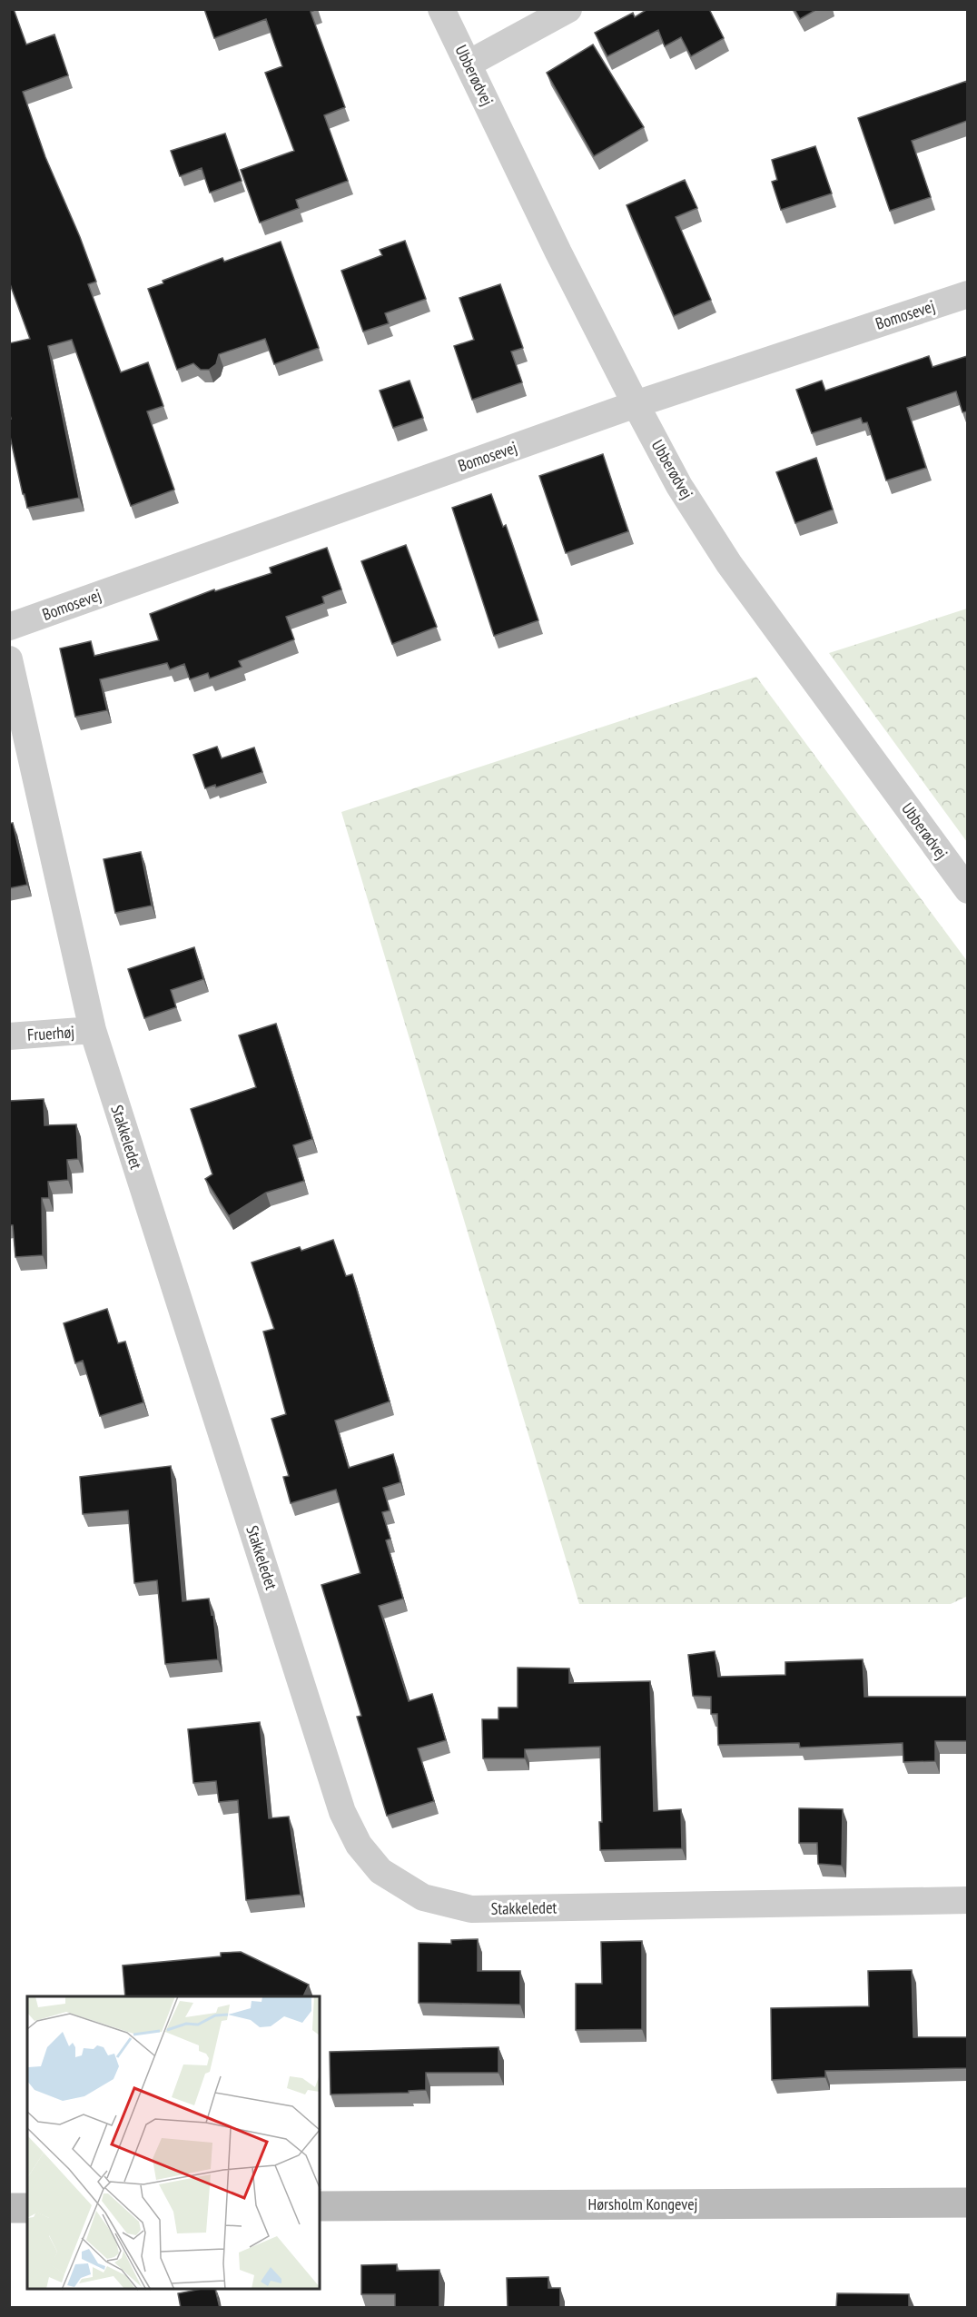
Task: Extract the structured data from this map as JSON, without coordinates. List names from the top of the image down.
{
  "streets": {
    "main road": ["Hørsholm Kongevej"],
    "street": [
      "Ubberødvej",
      "Bomosevej",
      "Fruerhøj",
      "Stakkeledet"
    ]
  },
  "crossings": [
    ["Ubberødvej", "Bomosevej"],
    ["Fruerhøj", "Stakkeledet"]
  ]
}
